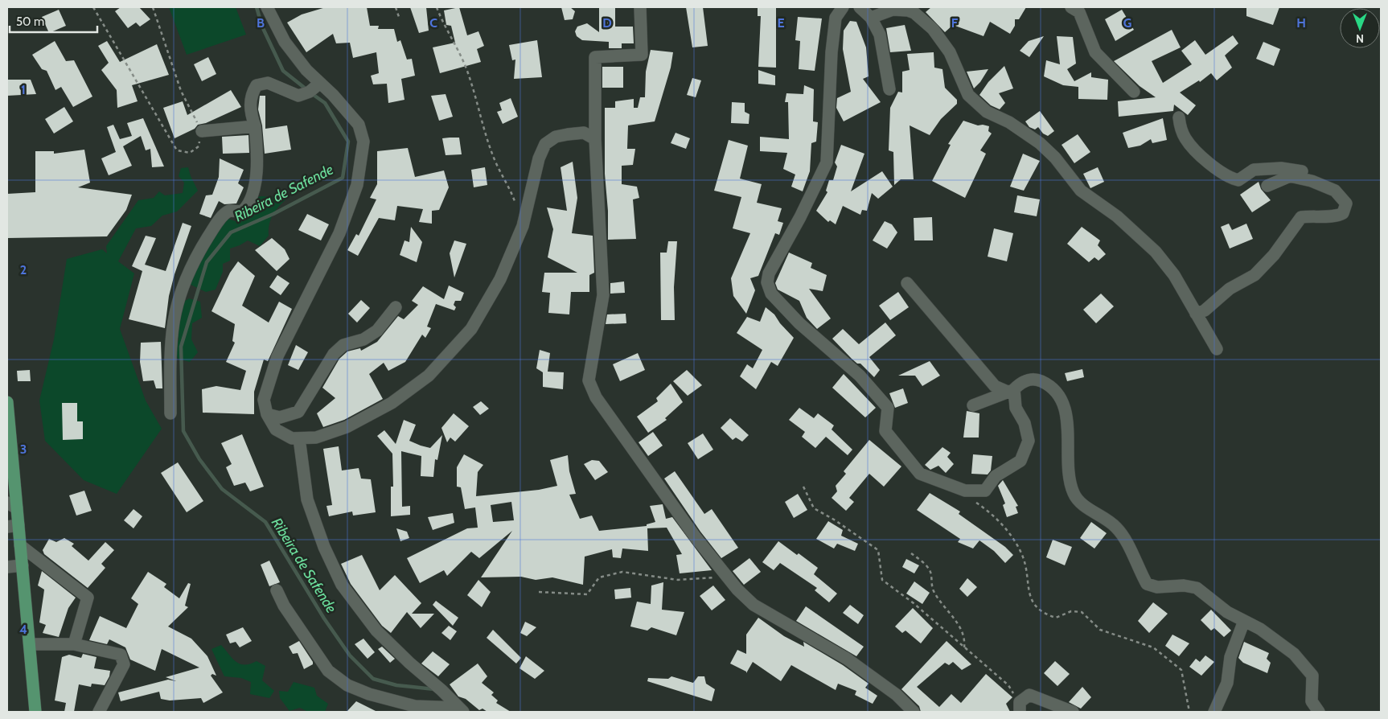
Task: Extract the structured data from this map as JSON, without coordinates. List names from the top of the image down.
{
  "water": ["Ribeira de Safende"],
  "scale_bar": "50 m",
  "north": "bottom",
  "grid": {
    "columns": [
      "B",
      "C",
      "D",
      "E",
      "F",
      "G",
      "H"
    ],
    "rows": [
      "1",
      "2",
      "3",
      "4"
    ]
  }
}
